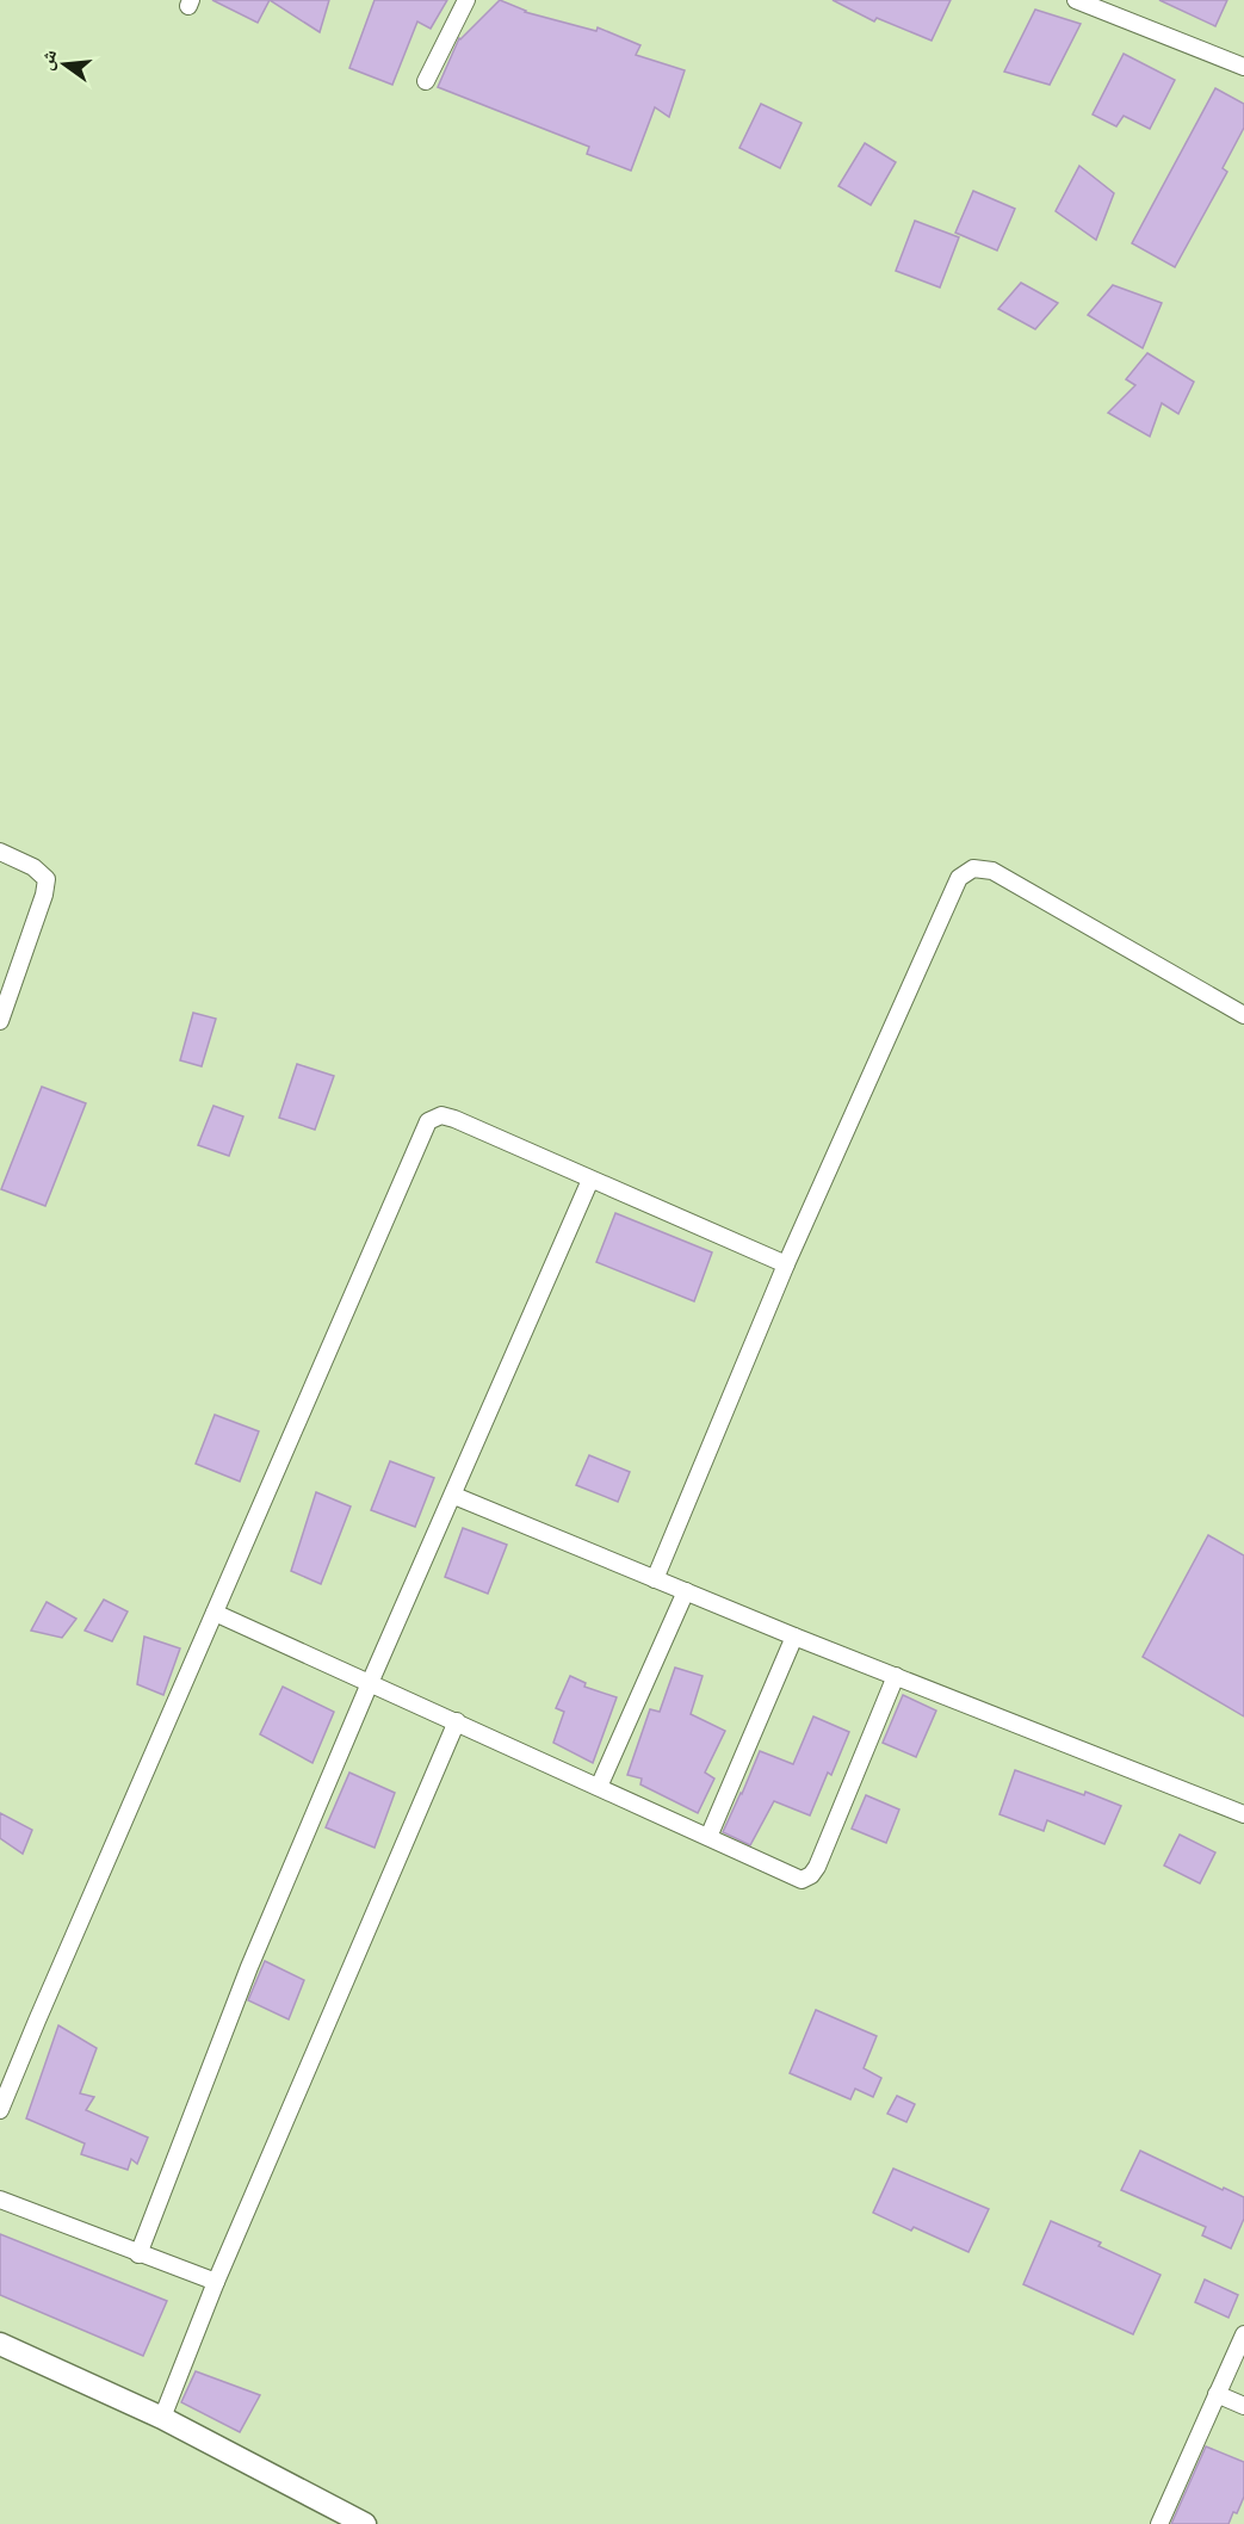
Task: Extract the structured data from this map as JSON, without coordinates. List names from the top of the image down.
{
  "north": "left"
}
